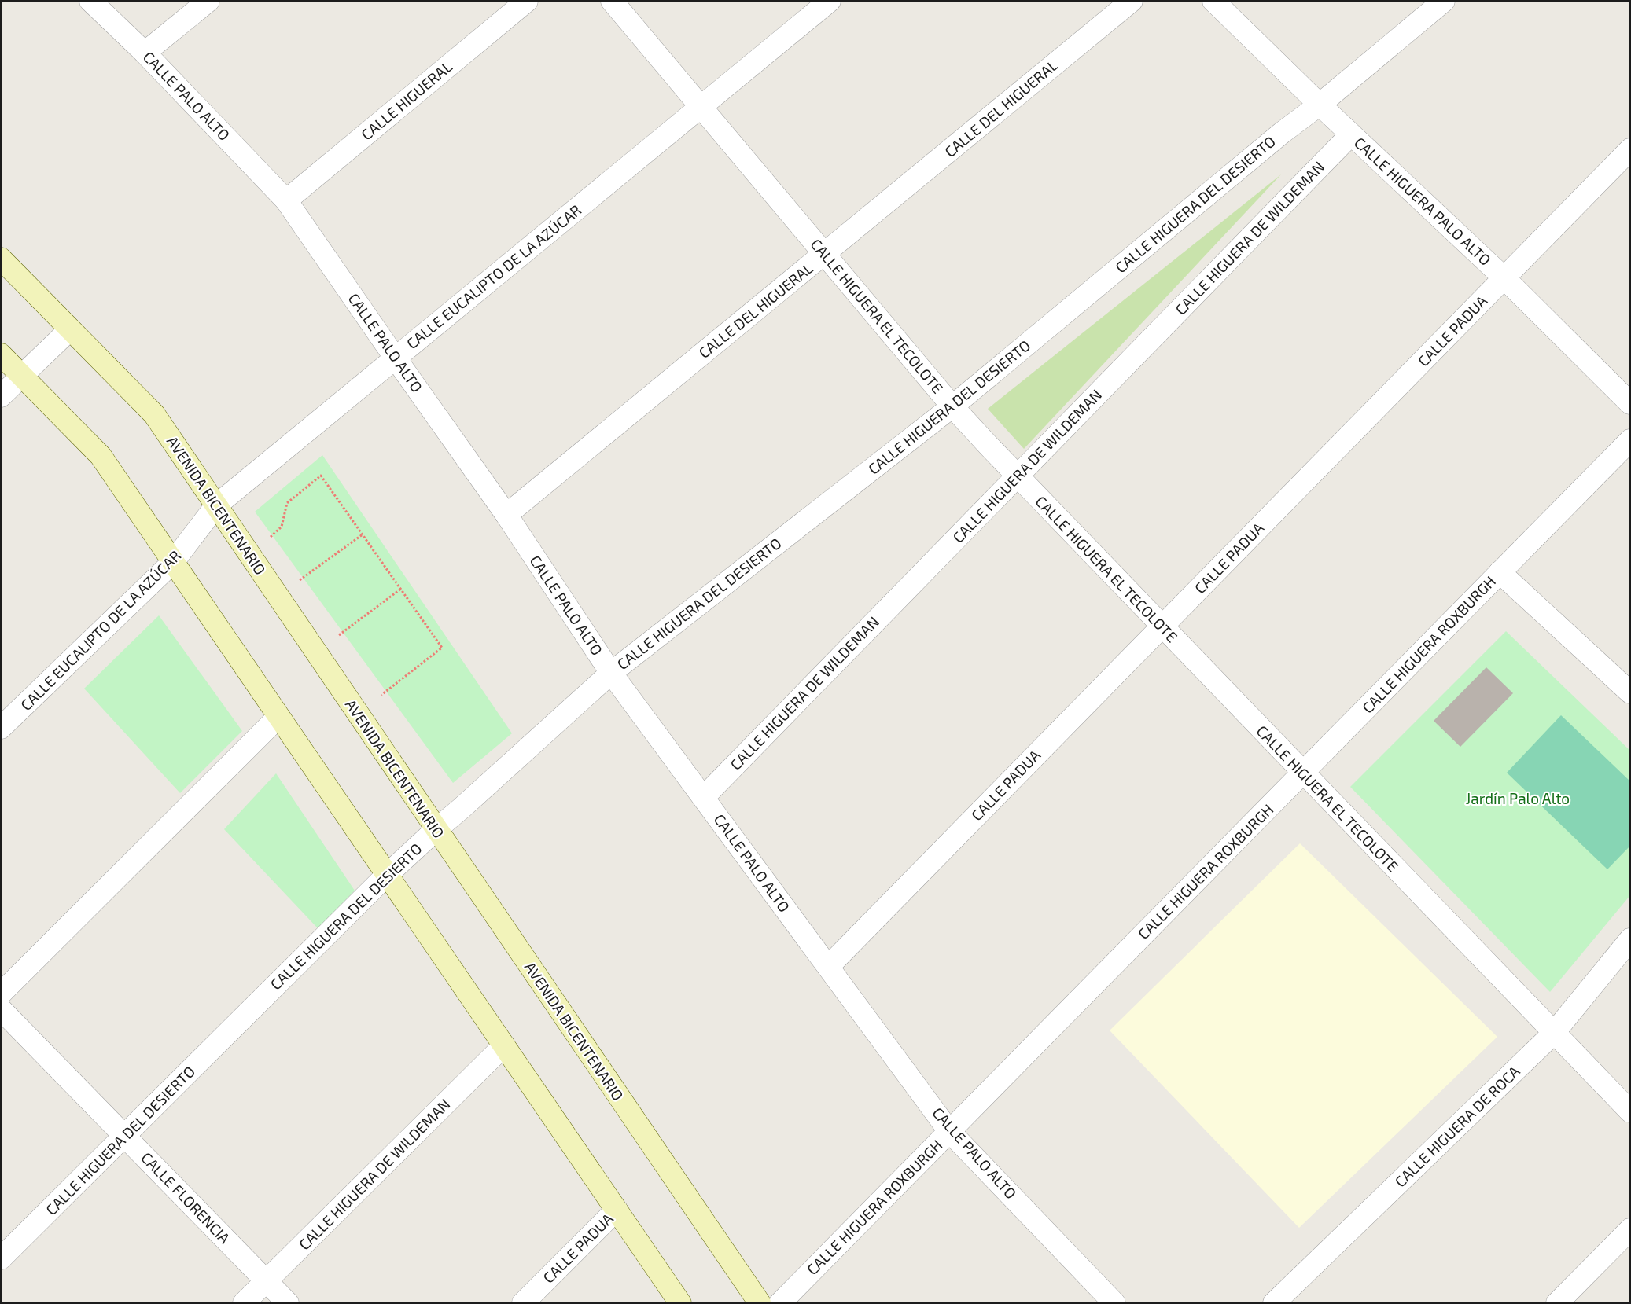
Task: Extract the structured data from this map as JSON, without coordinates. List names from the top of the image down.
{
  "streets": {
    "street": [
      "CALLE PALO ALTO",
      "CALLE HIGUERAL",
      "CALLE DEL HIGUERAL",
      "CALLE HIGUERA PALO ALTO",
      "CALLE HIGUERA DEL DESIERTO",
      "CALLE HIGUERA DE WILDEMAN",
      "CALLE EUCALIPTO DE LA AZÚCAR",
      "CALLE HIGUERA EL TECOLOTE",
      "CALLE PADUA",
      "AVENIDA BICENTENARIO",
      "CALLE HIGUERA ROXBURGH",
      "CALLE HIGUERA DE ROCA",
      "CALLE FLORENCIA"
    ]
  },
  "crossings": [
    ["CALLE PALO ALTO", "CALLE HIGUERAL"],
    ["CALLE PALO ALTO", "CALLE DEL HIGUERAL"],
    ["CALLE PALO ALTO", "CALLE HIGUERA DEL DESIERTO"],
    ["CALLE PALO ALTO", "CALLE HIGUERA DE WILDEMAN"],
    ["CALLE PALO ALTO", "CALLE EUCALIPTO DE LA AZÚCAR"],
    ["CALLE PALO ALTO", "CALLE PADUA"],
    ["CALLE PALO ALTO", "CALLE HIGUERA ROXBURGH"],
    ["CALLE DEL HIGUERAL", "CALLE HIGUERA EL TECOLOTE"],
    ["CALLE HIGUERA PALO ALTO", "CALLE HIGUERA DEL DESIERTO"],
    ["CALLE HIGUERA PALO ALTO", "CALLE HIGUERA DE WILDEMAN"],
    ["CALLE HIGUERA PALO ALTO", "CALLE PADUA"],
    ["CALLE HIGUERA DEL DESIERTO", "CALLE HIGUERA EL TECOLOTE"],
    ["CALLE HIGUERA DEL DESIERTO", "AVENIDA BICENTENARIO"],
    ["CALLE HIGUERA DEL DESIERTO", "CALLE FLORENCIA"],
    ["CALLE HIGUERA DE WILDEMAN", "CALLE HIGUERA EL TECOLOTE"],
    ["CALLE HIGUERA DE WILDEMAN", "CALLE FLORENCIA"],
    ["CALLE EUCALIPTO DE LA AZÚCAR", "CALLE HIGUERA EL TECOLOTE"],
    ["CALLE EUCALIPTO DE LA AZÚCAR", "AVENIDA BICENTENARIO"],
    ["CALLE HIGUERA EL TECOLOTE", "CALLE PADUA"],
    ["CALLE HIGUERA EL TECOLOTE", "CALLE HIGUERA ROXBURGH"],
    ["CALLE HIGUERA EL TECOLOTE", "CALLE HIGUERA DE ROCA"]
  ],
  "parks": ["Jardín Palo Alto"]
}
